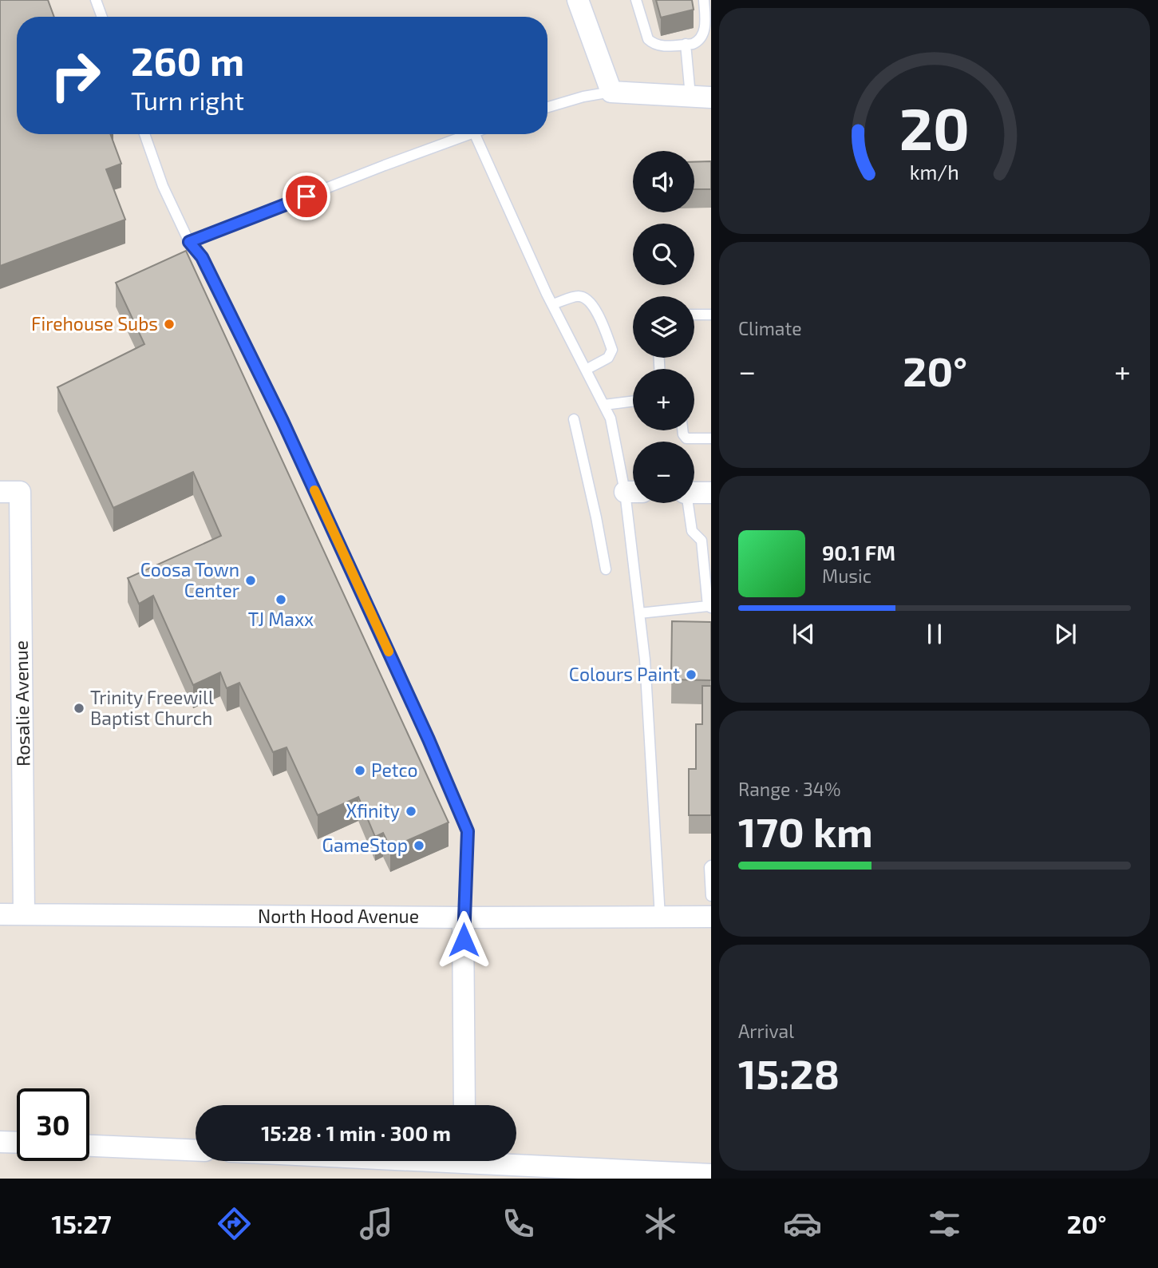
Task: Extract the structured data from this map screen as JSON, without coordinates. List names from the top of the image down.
{
  "streets": {
    "street": ["Rosalie Avenue", "North Hood Avenue"]
  },
  "crossings": [
    ["Rosalie Avenue", "North Hood Avenue"]
  ],
  "places": [
    "Firehouse Subs",
    "Coosa Town Center",
    "TJ Maxx",
    "Colours Paint",
    "Trinity Freewill Baptist Church",
    "Petco",
    "Xfinity",
    "GameStop"
  ],
  "page": {
    "turn": ["260 m", "Turn right"],
    "map_buttons": ["+", "−"],
    "tile": [
      "Climate",
      ["Range · 34%", "170 km"],
      ["Arrival", "15:28"]
    ],
    "heat": ["−", "20°", "+"],
    "song": ["90.1 FM", "Music"],
    "limit": "30",
    "trip": "15:28 · 1 min · 300 m",
    "tabs": ["15:27", "20°"],
    "gauge": ["20", "km/h"]
  }
}
